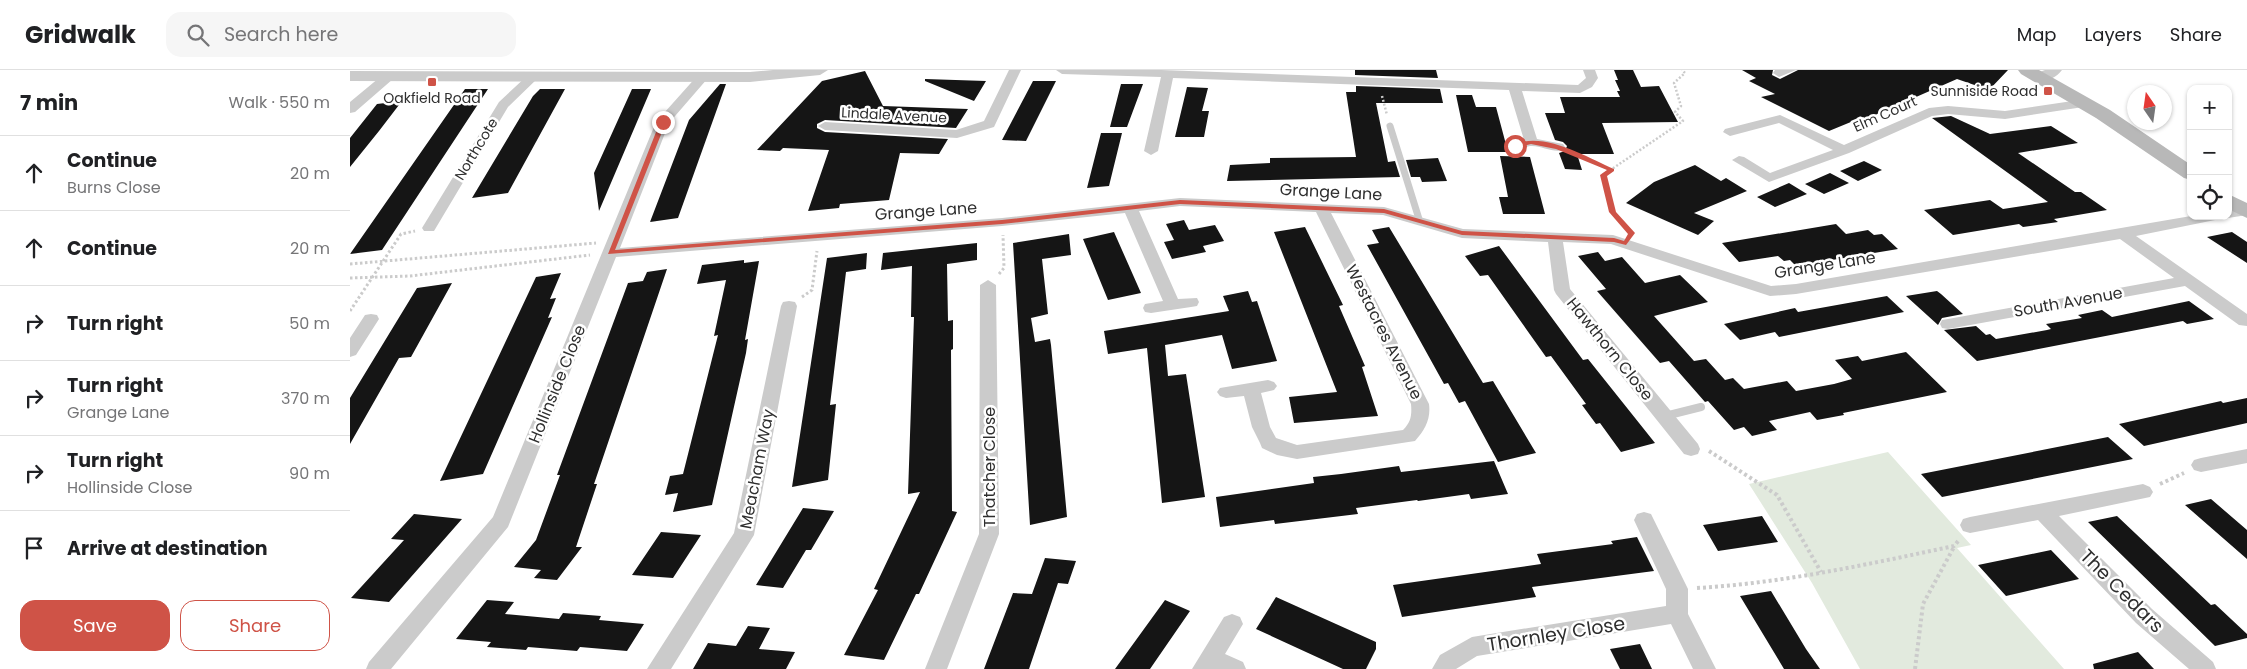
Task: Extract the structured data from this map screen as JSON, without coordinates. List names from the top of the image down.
{
  "streets": {
    "street": [
      "Elm Court",
      "Lindale Avenue",
      "Northcote",
      "Grange Lane",
      "South Avenue",
      "Westacres Avenue",
      "Hawthorn Close",
      "Hollinside Close",
      "Thatcher Close",
      "Meacham Way",
      "The Cedars",
      "Thornley Close"
    ]
  },
  "crossings": [
    ["Grange Lane", "Westacres Avenue"],
    ["Grange Lane", "Hawthorn Close"],
    ["Grange Lane", "Hollinside Close"]
  ],
  "places": {
    "transit": ["Oakfield Road", "Sunniside Road"]
  },
  "north": "top",
  "page": {
    "header": "Gridwalk",
    "search": "Search here",
    "nav": ["Map", "Layers", "Share"],
    "heading": ["7 min", "Walk · 550 m"],
    "map_buttons": ["+", "−"],
    "list": [
      ["Continue", "Burns Close", "20 m"],
      ["Continue", "20 m"],
      ["Turn right", "50 m"],
      ["Turn right", "Grange Lane", "370 m"],
      ["Turn right", "Hollinside Close", "90 m"],
      "Arrive at destination"
    ],
    "buttons": ["Save", "Share"]
  }
}
